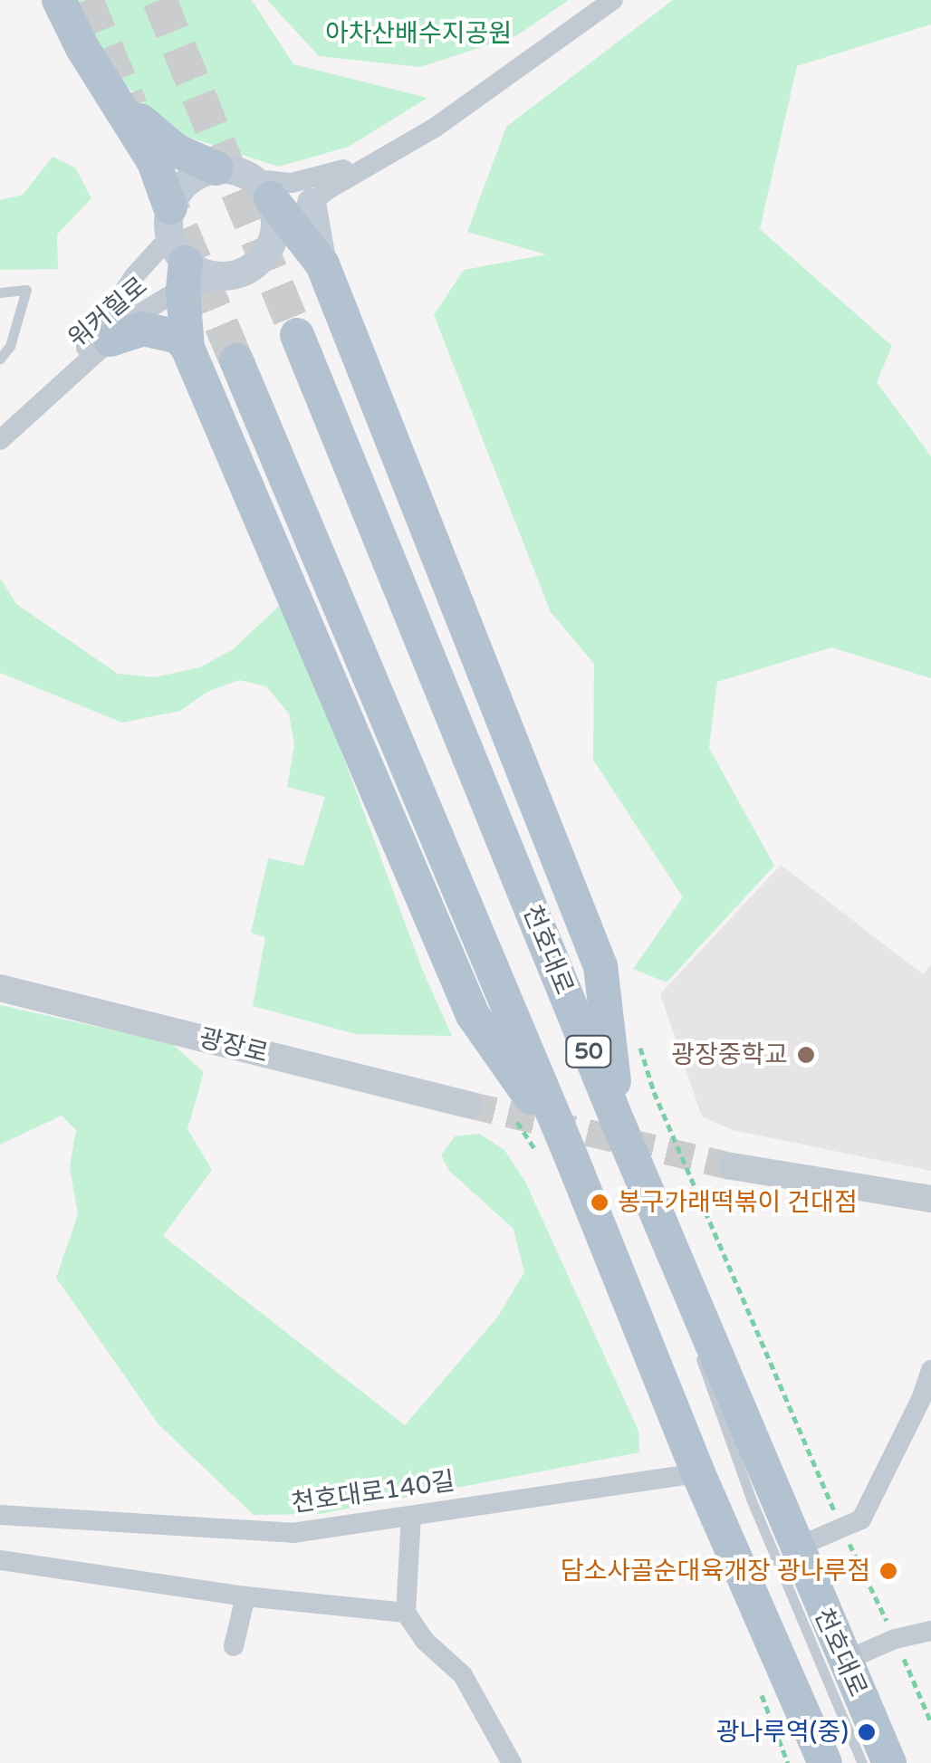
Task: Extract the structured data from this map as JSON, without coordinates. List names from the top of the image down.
{
  "streets": {
    "main road": ["천호대로", "50"],
    "street": ["워커힐로", "광장로", "천호대로140길"]
  },
  "crossings": [
    ["50", "천호대로140길"]
  ],
  "parks": ["아차산배수지공원"],
  "places": [
    "광장중학교",
    "봉구가래떡볶이 건대점",
    "담소사골순대육개장 광나루점",
    "광나루역(중)"
  ]
}
